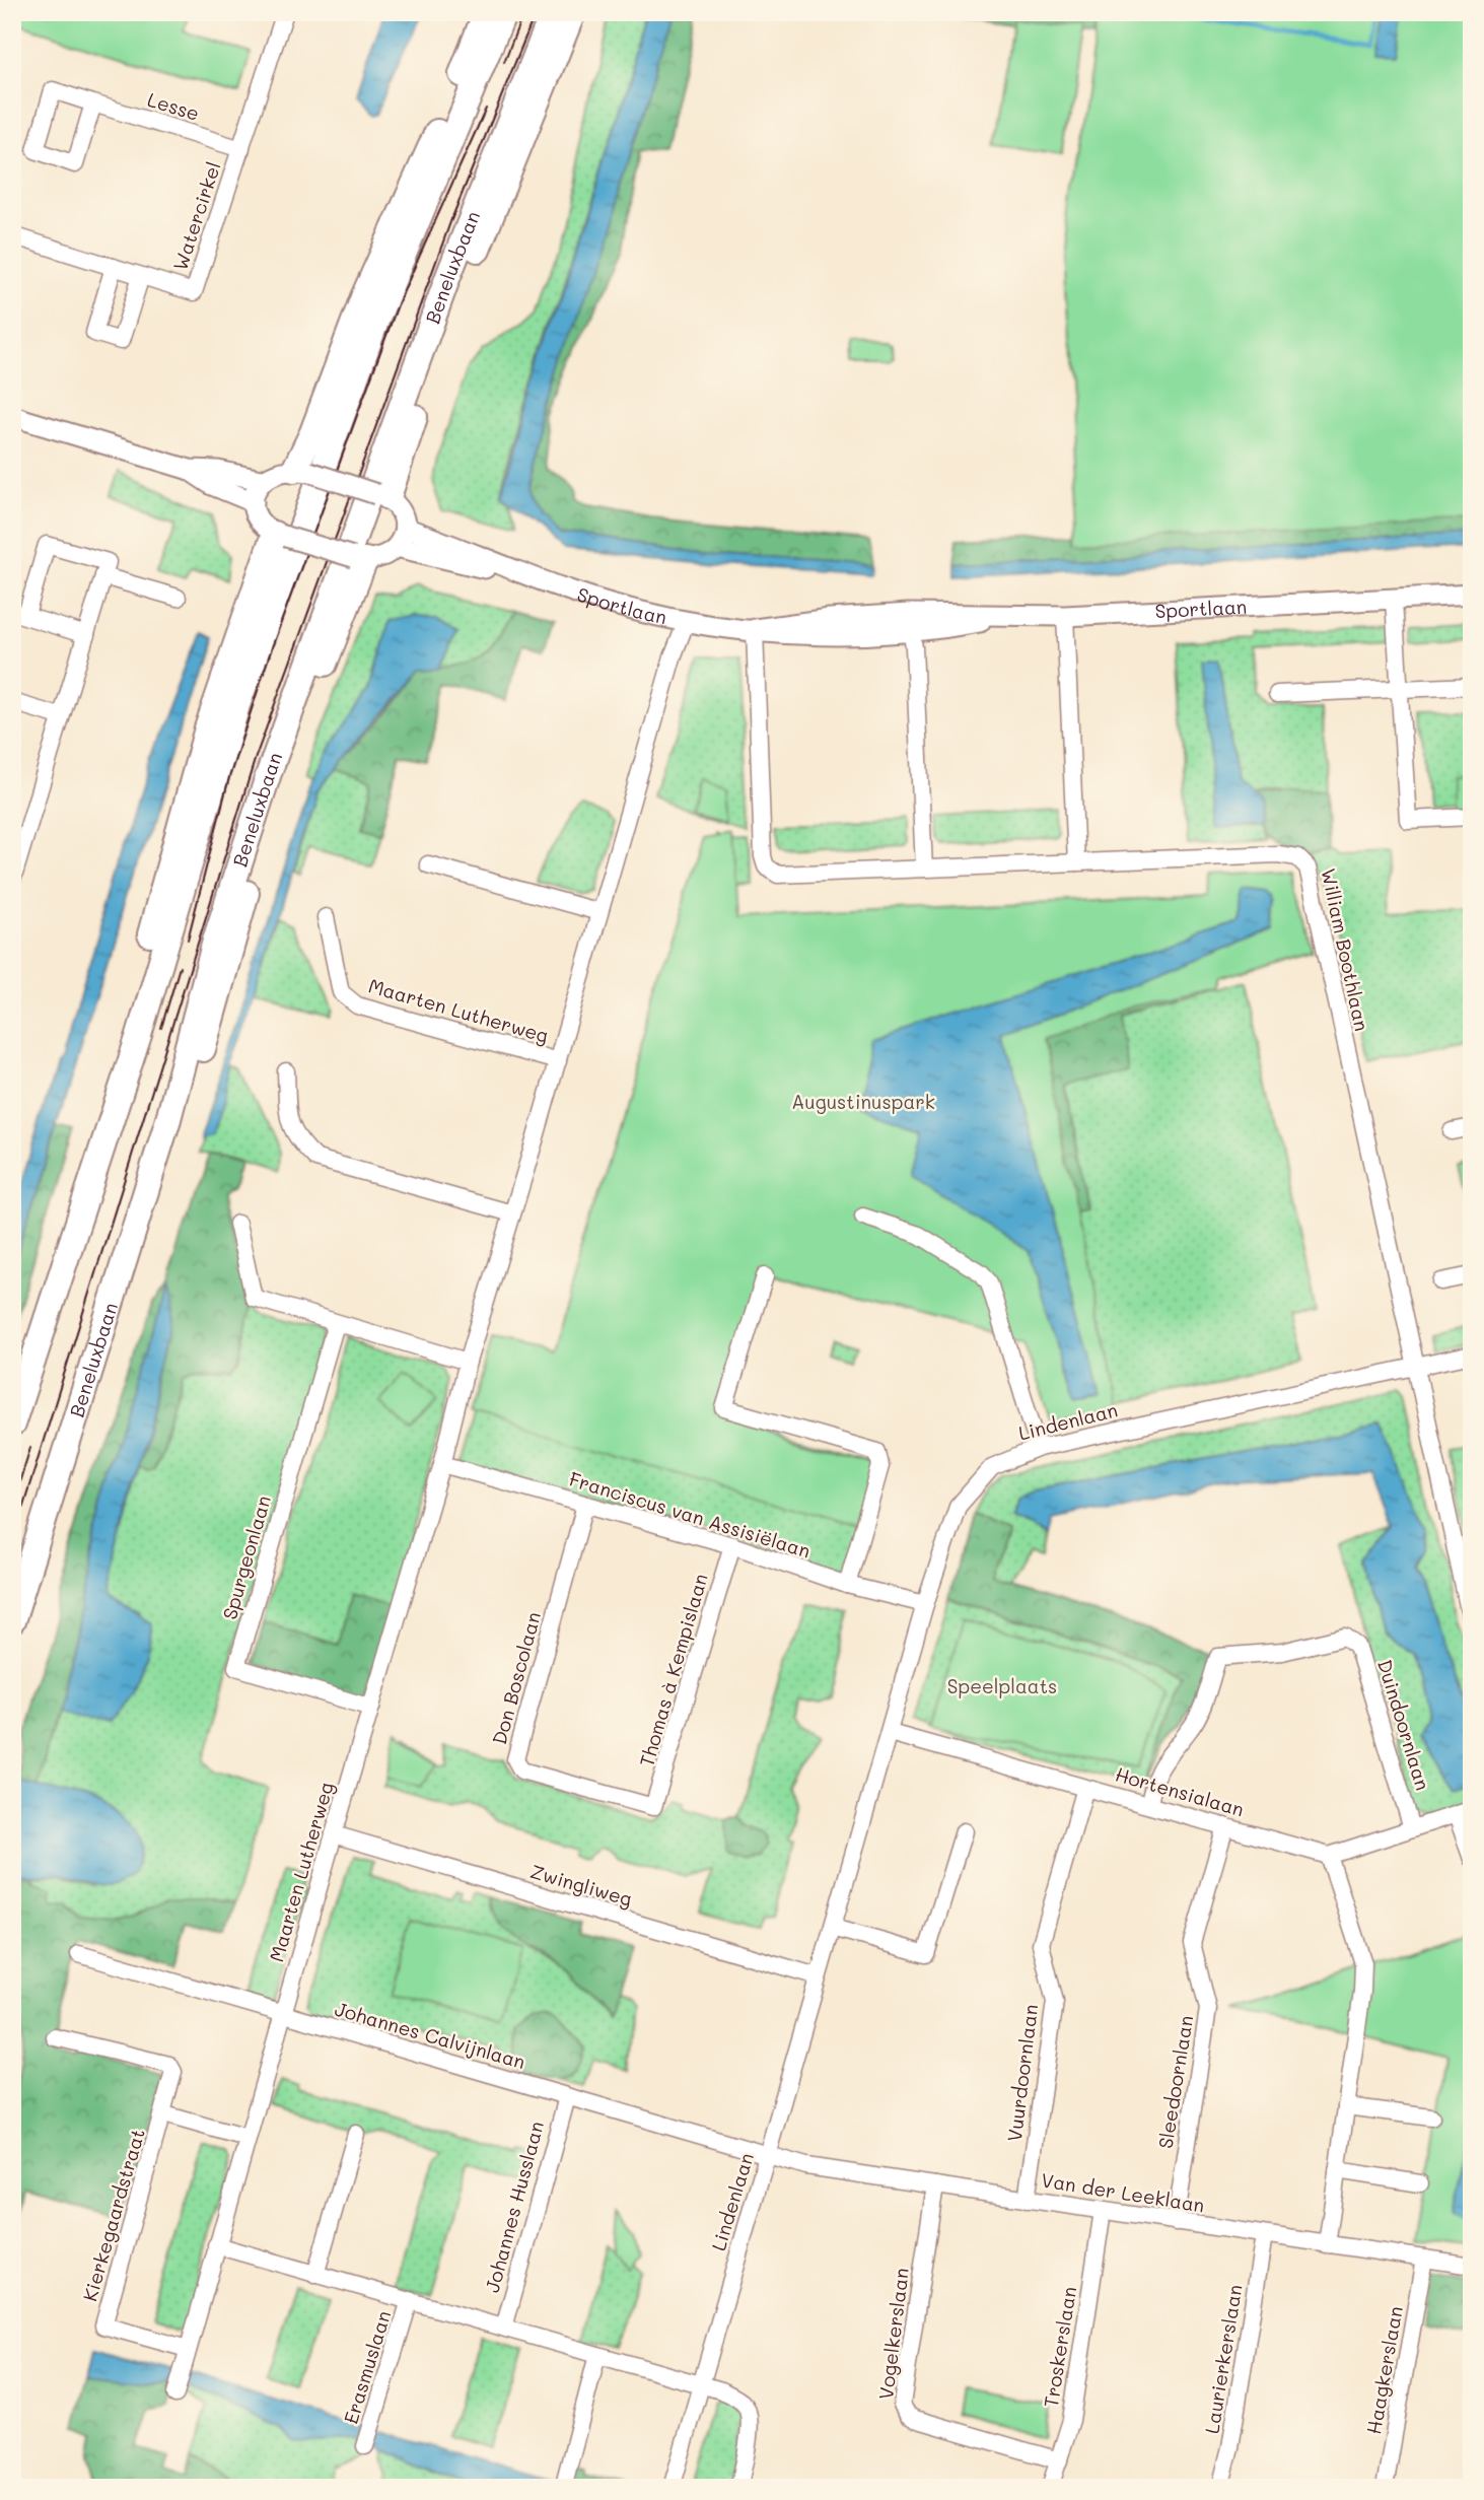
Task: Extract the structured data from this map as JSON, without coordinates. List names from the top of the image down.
{
  "streets": {
    "main road": ["Beneluxbaan"],
    "street": [
      "Lesse",
      "Watercirkel",
      "Sportlaan",
      "William Boothlaan",
      "Maarten Lutherweg",
      "Lindenlaan",
      "Franciscus van Assisiëlaan",
      "Spurgeonlaan",
      "Thomas à Kempislaan",
      "Don Boscolaan",
      "Duindoornlaan",
      "Hortensialaan",
      "Zwingliweg",
      "Johannes Calvijnlaan",
      "Vuurdoornlaan",
      "Sleedoornlaan",
      "Van der Leeklaan",
      "Johannes Husslaan",
      "Kierkegaardstraat",
      "Vogelkerslaan",
      "Troskerslaan",
      "Laurierkerslaan",
      "Erasmuslaan",
      "Haagkerslaan"
    ]
  },
  "crossings": [
    ["Lesse", "Watercirkel"],
    ["Sportlaan", "William Boothlaan"],
    ["Sportlaan", "Maarten Lutherweg"],
    ["William Boothlaan", "Lindenlaan"],
    ["Maarten Lutherweg", "Franciscus van Assisiëlaan"],
    ["Maarten Lutherweg", "Spurgeonlaan"],
    ["Maarten Lutherweg", "Zwingliweg"],
    ["Maarten Lutherweg", "Johannes Calvijnlaan"],
    ["Maarten Lutherweg", "Kierkegaardstraat"],
    ["Maarten Lutherweg", "Erasmuslaan"],
    ["Lindenlaan", "Franciscus van Assisiëlaan"],
    ["Lindenlaan", "Hortensialaan"],
    ["Lindenlaan", "Zwingliweg"],
    ["Lindenlaan", "Johannes Calvijnlaan"],
    ["Lindenlaan", "Van der Leeklaan"],
    ["Lindenlaan", "Erasmuslaan"],
    ["Franciscus van Assisiëlaan", "Thomas à Kempislaan"],
    ["Franciscus van Assisiëlaan", "Don Boscolaan"],
    ["Thomas à Kempislaan", "Don Boscolaan"],
    ["Duindoornlaan", "Hortensialaan"],
    ["Hortensialaan", "Vuurdoornlaan"],
    ["Hortensialaan", "Sleedoornlaan"],
    ["Johannes Calvijnlaan", "Van der Leeklaan"],
    ["Johannes Calvijnlaan", "Johannes Husslaan"],
    ["Vuurdoornlaan", "Van der Leeklaan"],
    ["Sleedoornlaan", "Van der Leeklaan"],
    ["Van der Leeklaan", "Vogelkerslaan"],
    ["Van der Leeklaan", "Troskerslaan"],
    ["Van der Leeklaan", "Laurierkerslaan"],
    ["Van der Leeklaan", "Haagkerslaan"],
    ["Johannes Husslaan", "Erasmuslaan"],
    ["Vogelkerslaan", "Troskerslaan"]
  ],
  "parks": ["Augustinuspark", "Speelplaats"]
}
